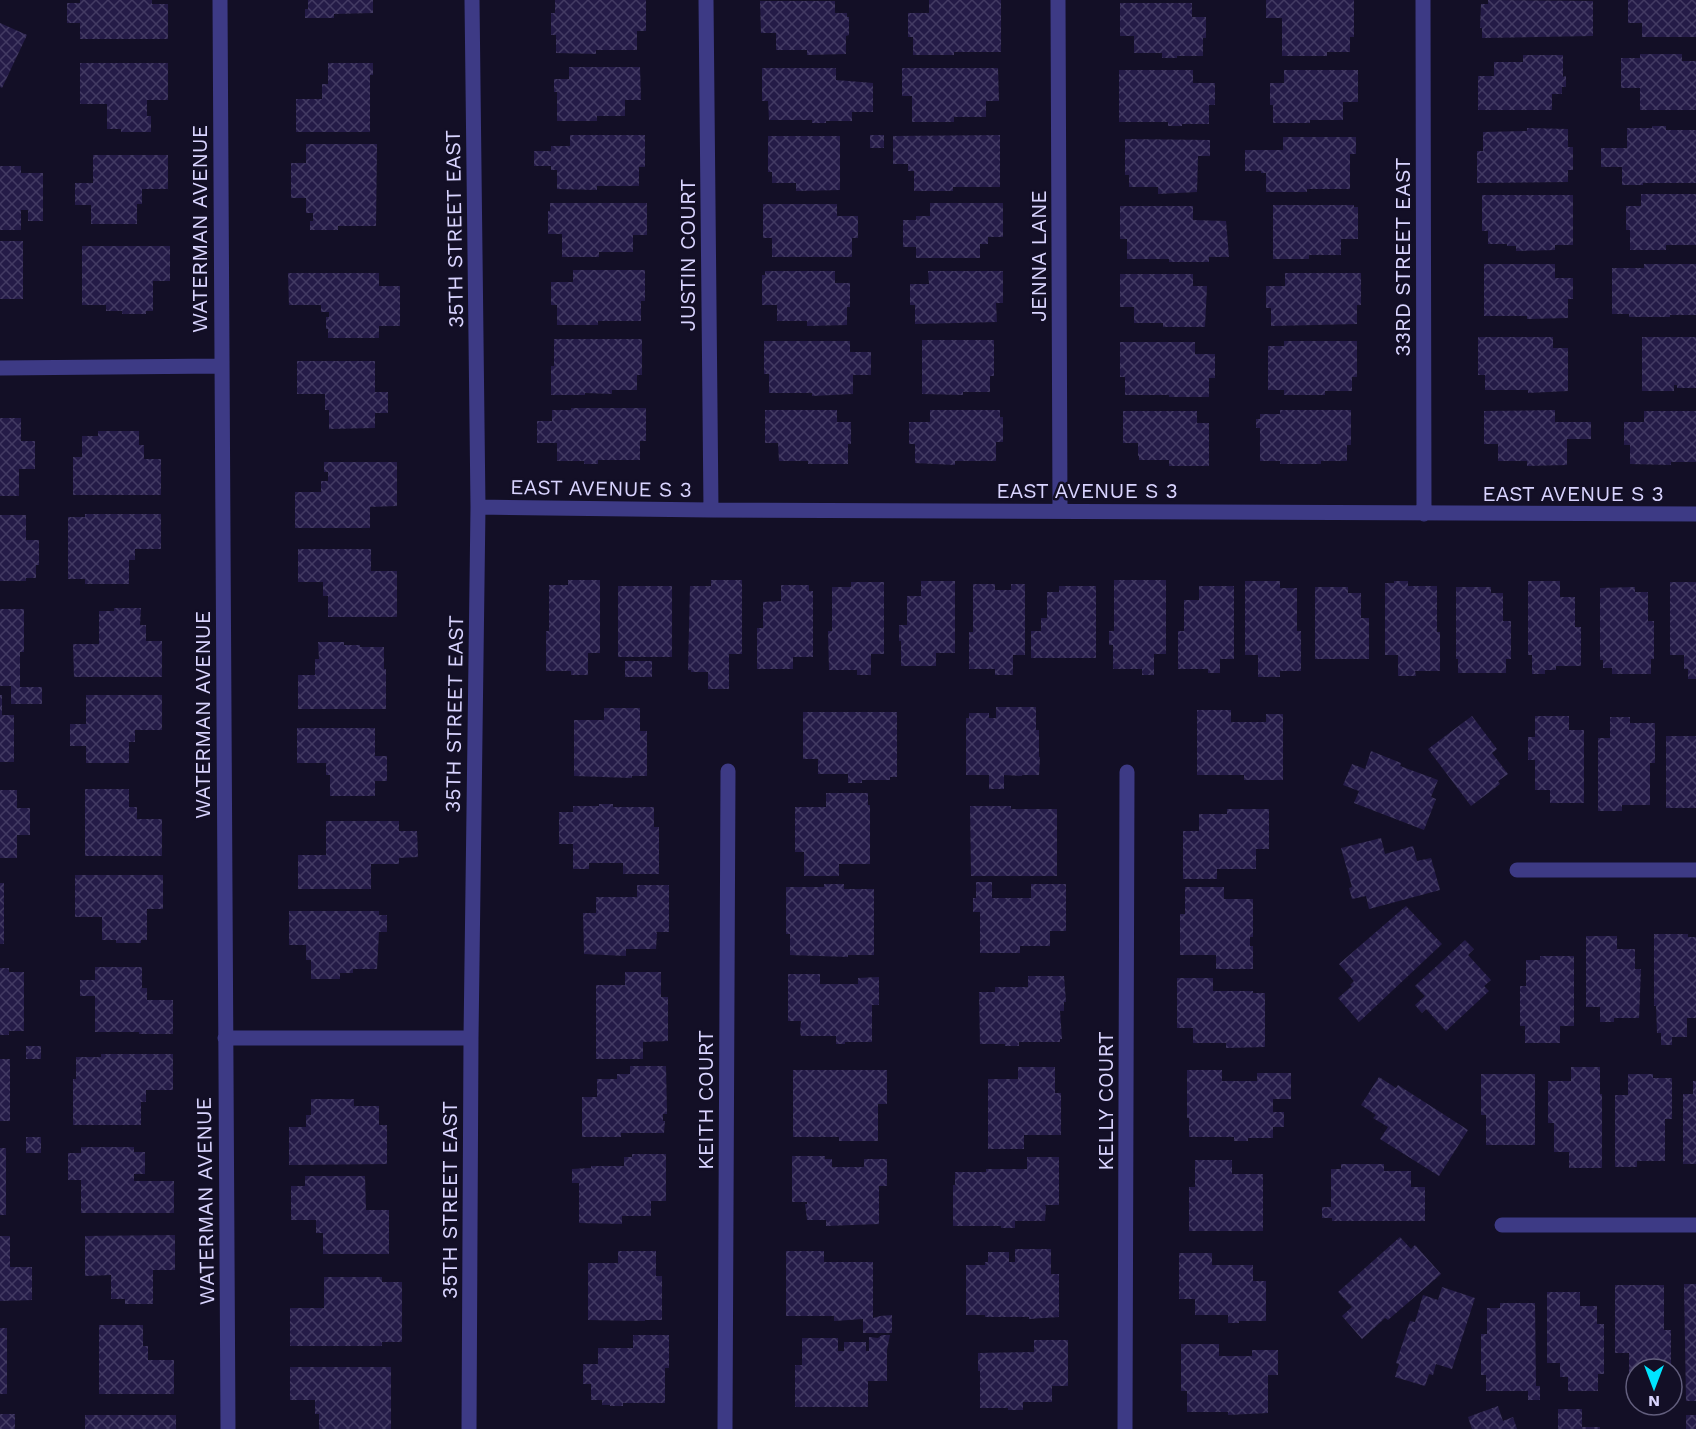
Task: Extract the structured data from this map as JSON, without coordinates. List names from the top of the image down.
{
  "streets": {
    "street": [
      "WATERMAN AVENUE",
      "35TH STREET EAST",
      "JUSTIN COURT",
      "JENNA LANE",
      "33RD STREET EAST",
      "EAST AVENUE S 3",
      "KEITH COURT",
      "KELLY COURT"
    ]
  },
  "crossings": [
    ["35TH STREET EAST", "EAST AVENUE S 3"],
    ["JUSTIN COURT", "EAST AVENUE S 3"],
    ["JENNA LANE", "EAST AVENUE S 3"],
    ["33RD STREET EAST", "EAST AVENUE S 3"]
  ],
  "north": "bottom"
}
